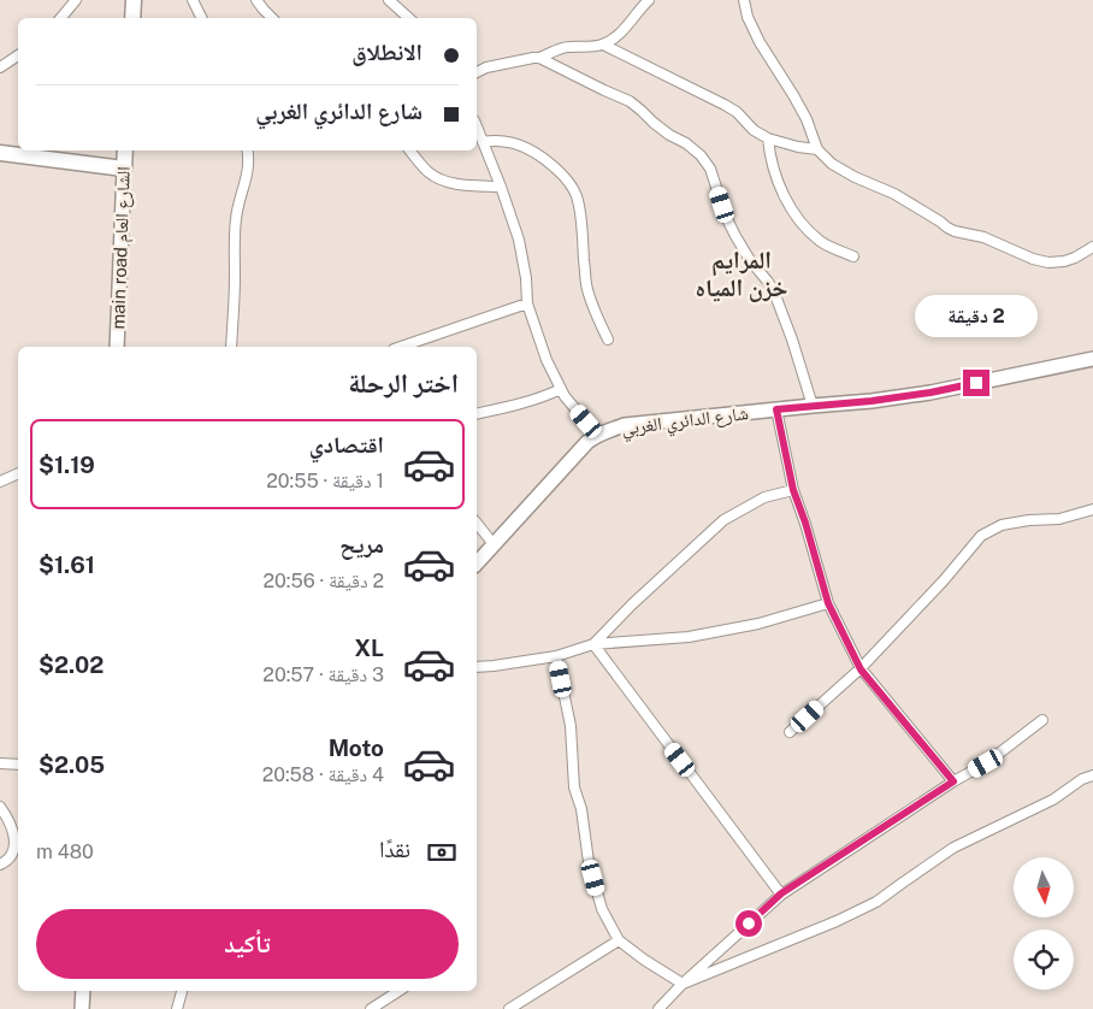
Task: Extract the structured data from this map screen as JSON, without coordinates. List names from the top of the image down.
{
  "streets": {
    "main road": ["main road الشارع العام"],
    "street": ["شارع الدائري الغربي"]
  },
  "districts": ["المرايم خزن المياه"],
  "north": "bottom",
  "page": {
    "banner": ["الانطلاق", "شارع الدائري الغربي"],
    "bubble": "2 دقيقة",
    "heading": "اختر الرحلة",
    "list": [
      {
        "name": "اقتصادي",
        "note": "1 دقيقة · 20:55",
        "value": "$1.19"
      },
      {
        "name": "مريح",
        "note": "2 دقيقة · 20:56",
        "value": "$1.61"
      },
      {
        "name": "XL",
        "note": "3 دقيقة · 20:57",
        "value": "$2.02"
      },
      {
        "name": "Moto",
        "note": "4 دقيقة · 20:58",
        "value": "$2.05"
      }
    ],
    "pay": ["نقدًا", "480 m"],
    "buttons": "تأكيد"
  }
}
